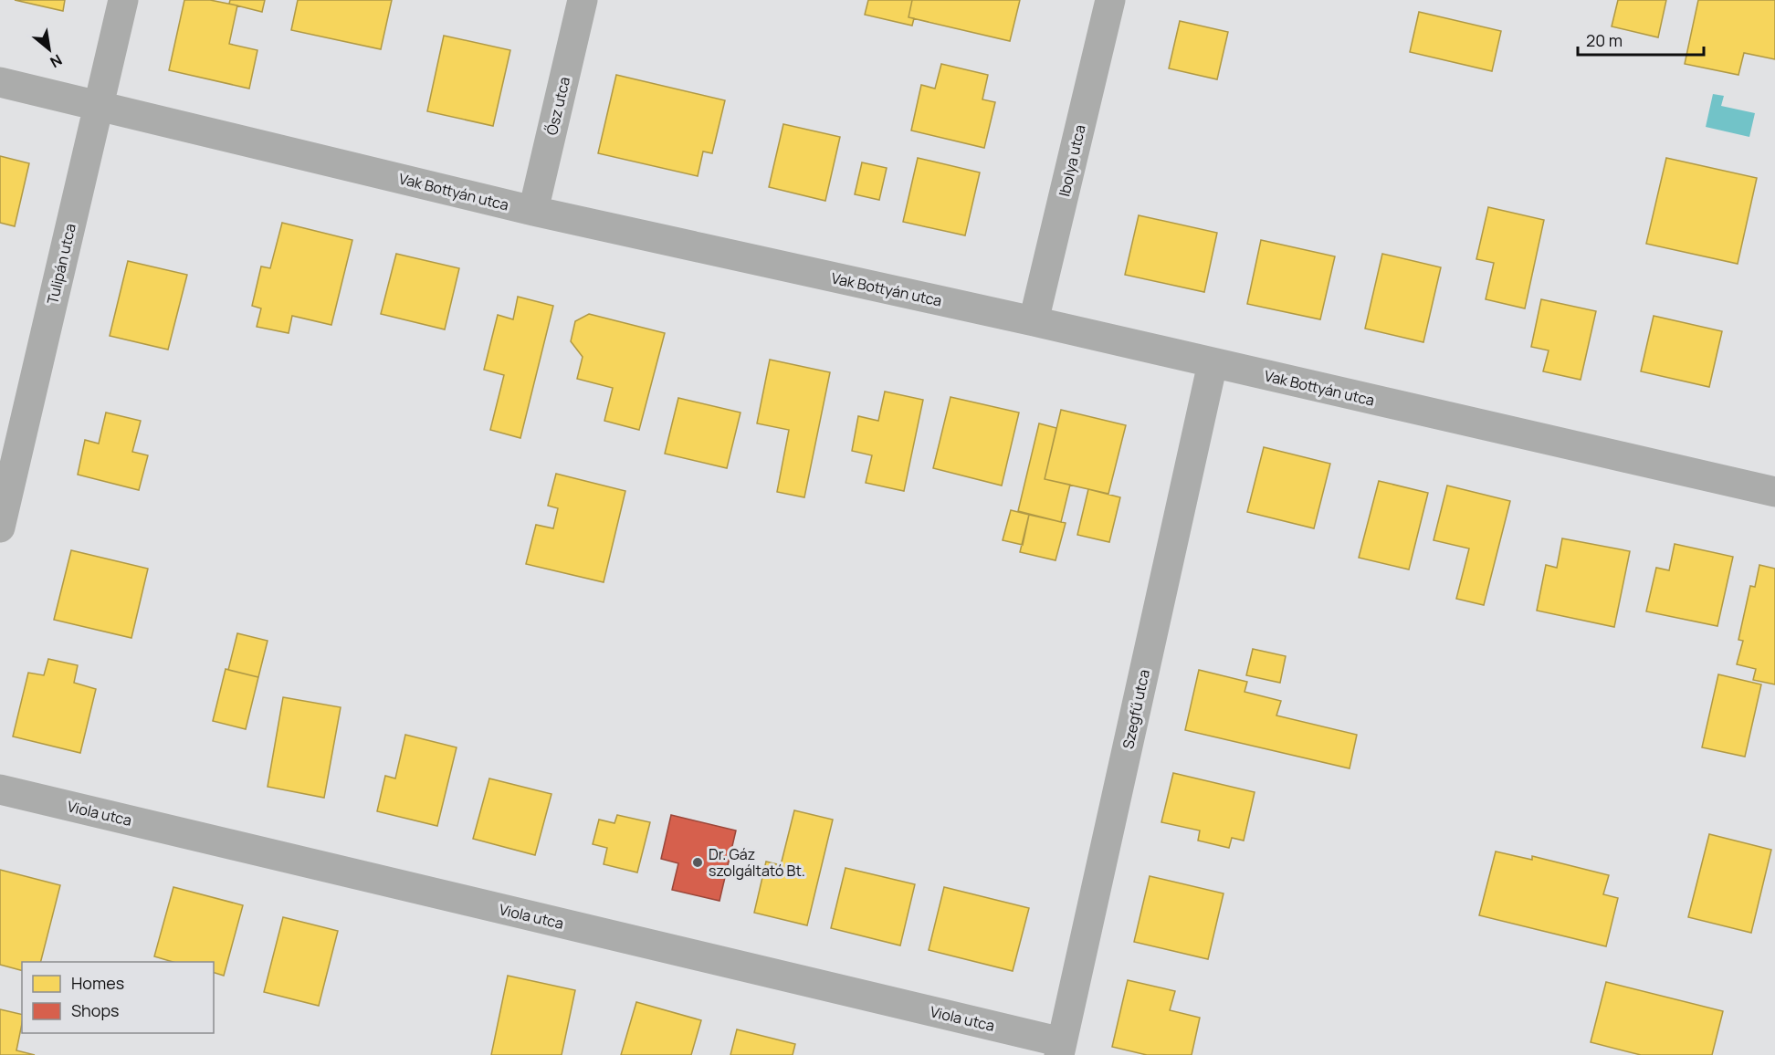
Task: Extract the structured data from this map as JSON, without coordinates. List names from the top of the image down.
{
  "streets": {
    "street": [
      "Ősz utca",
      "Ibolya utca",
      "Vak Bottyán utca",
      "Tulipán utca",
      "Szegfű utca",
      "Viola utca"
    ]
  },
  "crossings": [
    ["Ősz utca", "Vak Bottyán utca"],
    ["Ibolya utca", "Vak Bottyán utca"],
    ["Vak Bottyán utca", "Tulipán utca"],
    ["Vak Bottyán utca", "Szegfű utca"],
    ["Szegfű utca", "Viola utca"]
  ],
  "places": ["Dr. Gáz szolgáltató Bt."],
  "legend": ["Homes", "Shops"],
  "scale_bar": "20 m",
  "north": "bottom right"
}
